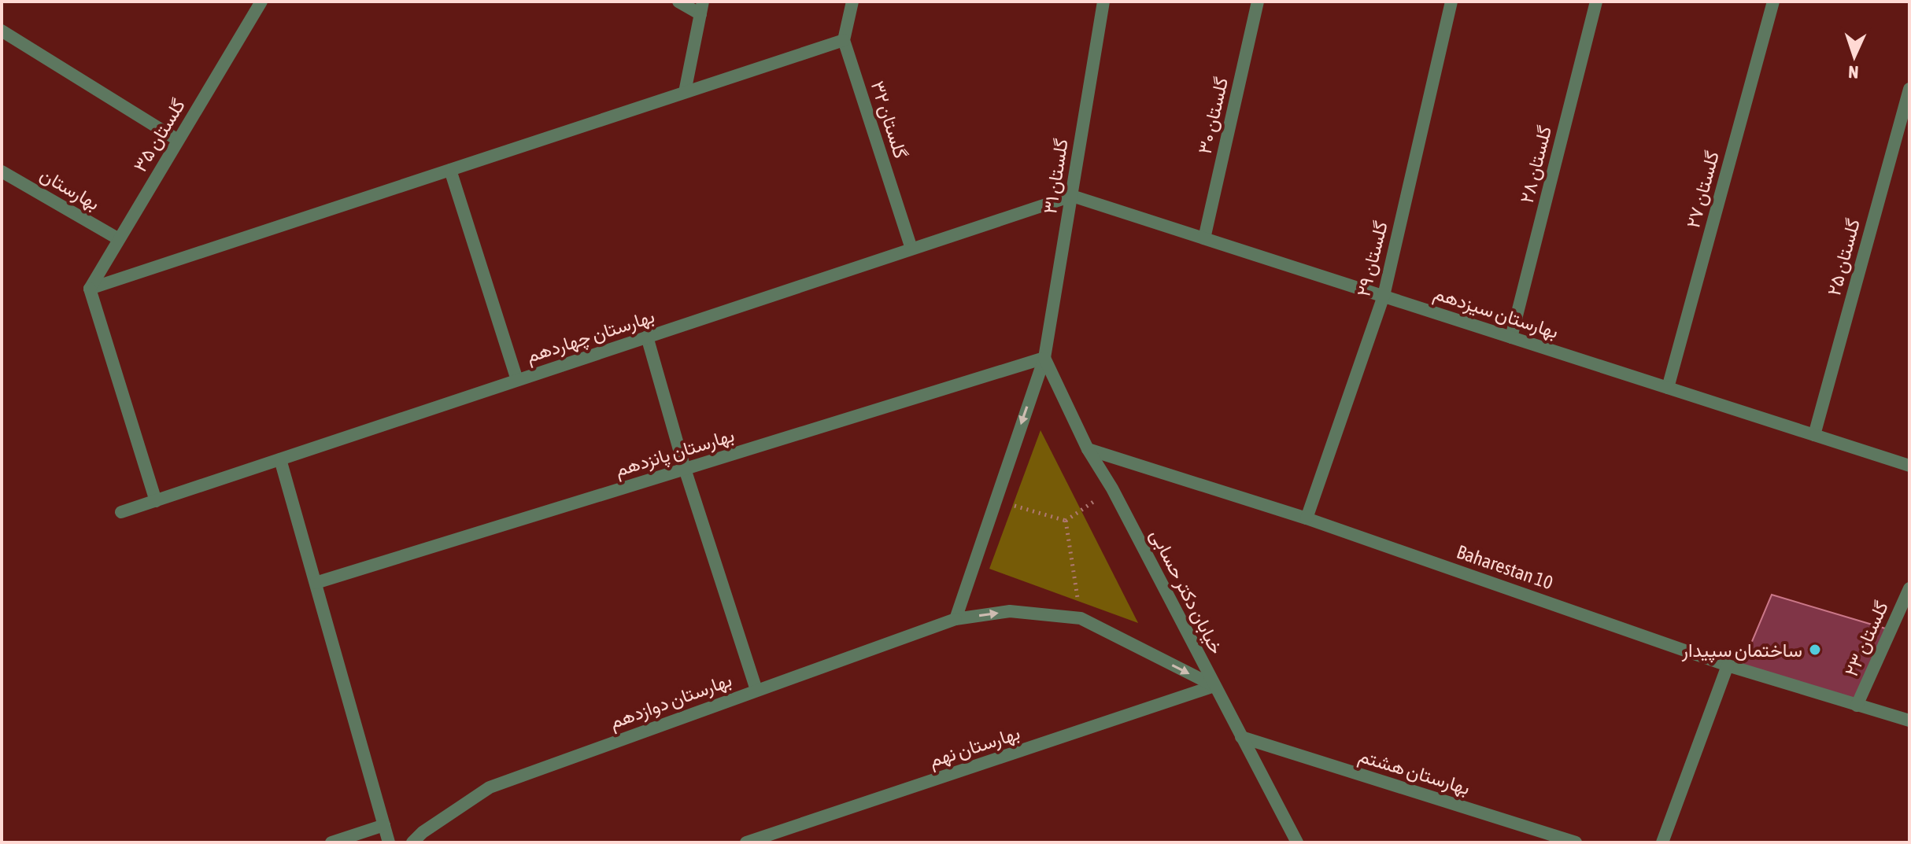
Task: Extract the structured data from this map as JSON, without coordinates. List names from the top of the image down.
{
  "streets": {
    "street": [
      "گلستان ۳۰",
      "گلستان ۳۲",
      "گلستان ۳۵",
      "گلستان ۲۸",
      "گلستان ۳۱",
      "بهارستان",
      "گلستان ۲۷",
      "گلستان ۲۵",
      "گلستان ۲۹",
      "بهارستان سیزدهم",
      "بهارستان چهاردهم",
      "بهارستان پانزدهم",
      "Baharestan 10",
      "خیابان دکتر حسابی",
      "گلستان ۲۳",
      "بهارستان دوازدهم",
      "بهارستان نهم",
      "بهارستان هشتم"
    ]
  },
  "crossings": [
    ["گلستان ۳۰", "بهارستان سیزدهم"],
    ["گلستان ۳۲", "بهارستان چهاردهم"],
    ["گلستان ۳۵", "بهارستان"],
    ["گلستان ۲۸", "بهارستان سیزدهم"],
    ["گلستان ۳۱", "بهارستان سیزدهم"],
    ["گلستان ۳۱", "بهارستان چهاردهم"],
    ["گلستان ۳۱", "بهارستان پانزدهم"],
    ["گلستان ۳۱", "خیابان دکتر حسابی"],
    ["گلستان ۳۱", "بهارستان دوازدهم"],
    ["گلستان ۲۷", "بهارستان سیزدهم"],
    ["گلستان ۲۵", "بهارستان سیزدهم"],
    ["گلستان ۲۹", "بهارستان سیزدهم"],
    ["گلستان ۲۹", "Baharestan 10"],
    ["بهارستان سیزدهم", "بهارستان چهاردهم"],
    ["بهارستان پانزدهم", "خیابان دکتر حسابی"],
    ["Baharestan 10", "خیابان دکتر حسابی"],
    ["Baharestan 10", "گلستان ۲۳"],
    ["خیابان دکتر حسابی", "بهارستان نهم"],
    ["خیابان دکتر حسابی", "بهارستان هشتم"]
  ],
  "places": ["ساختمان سپیدار"],
  "north": "bottom"
}
